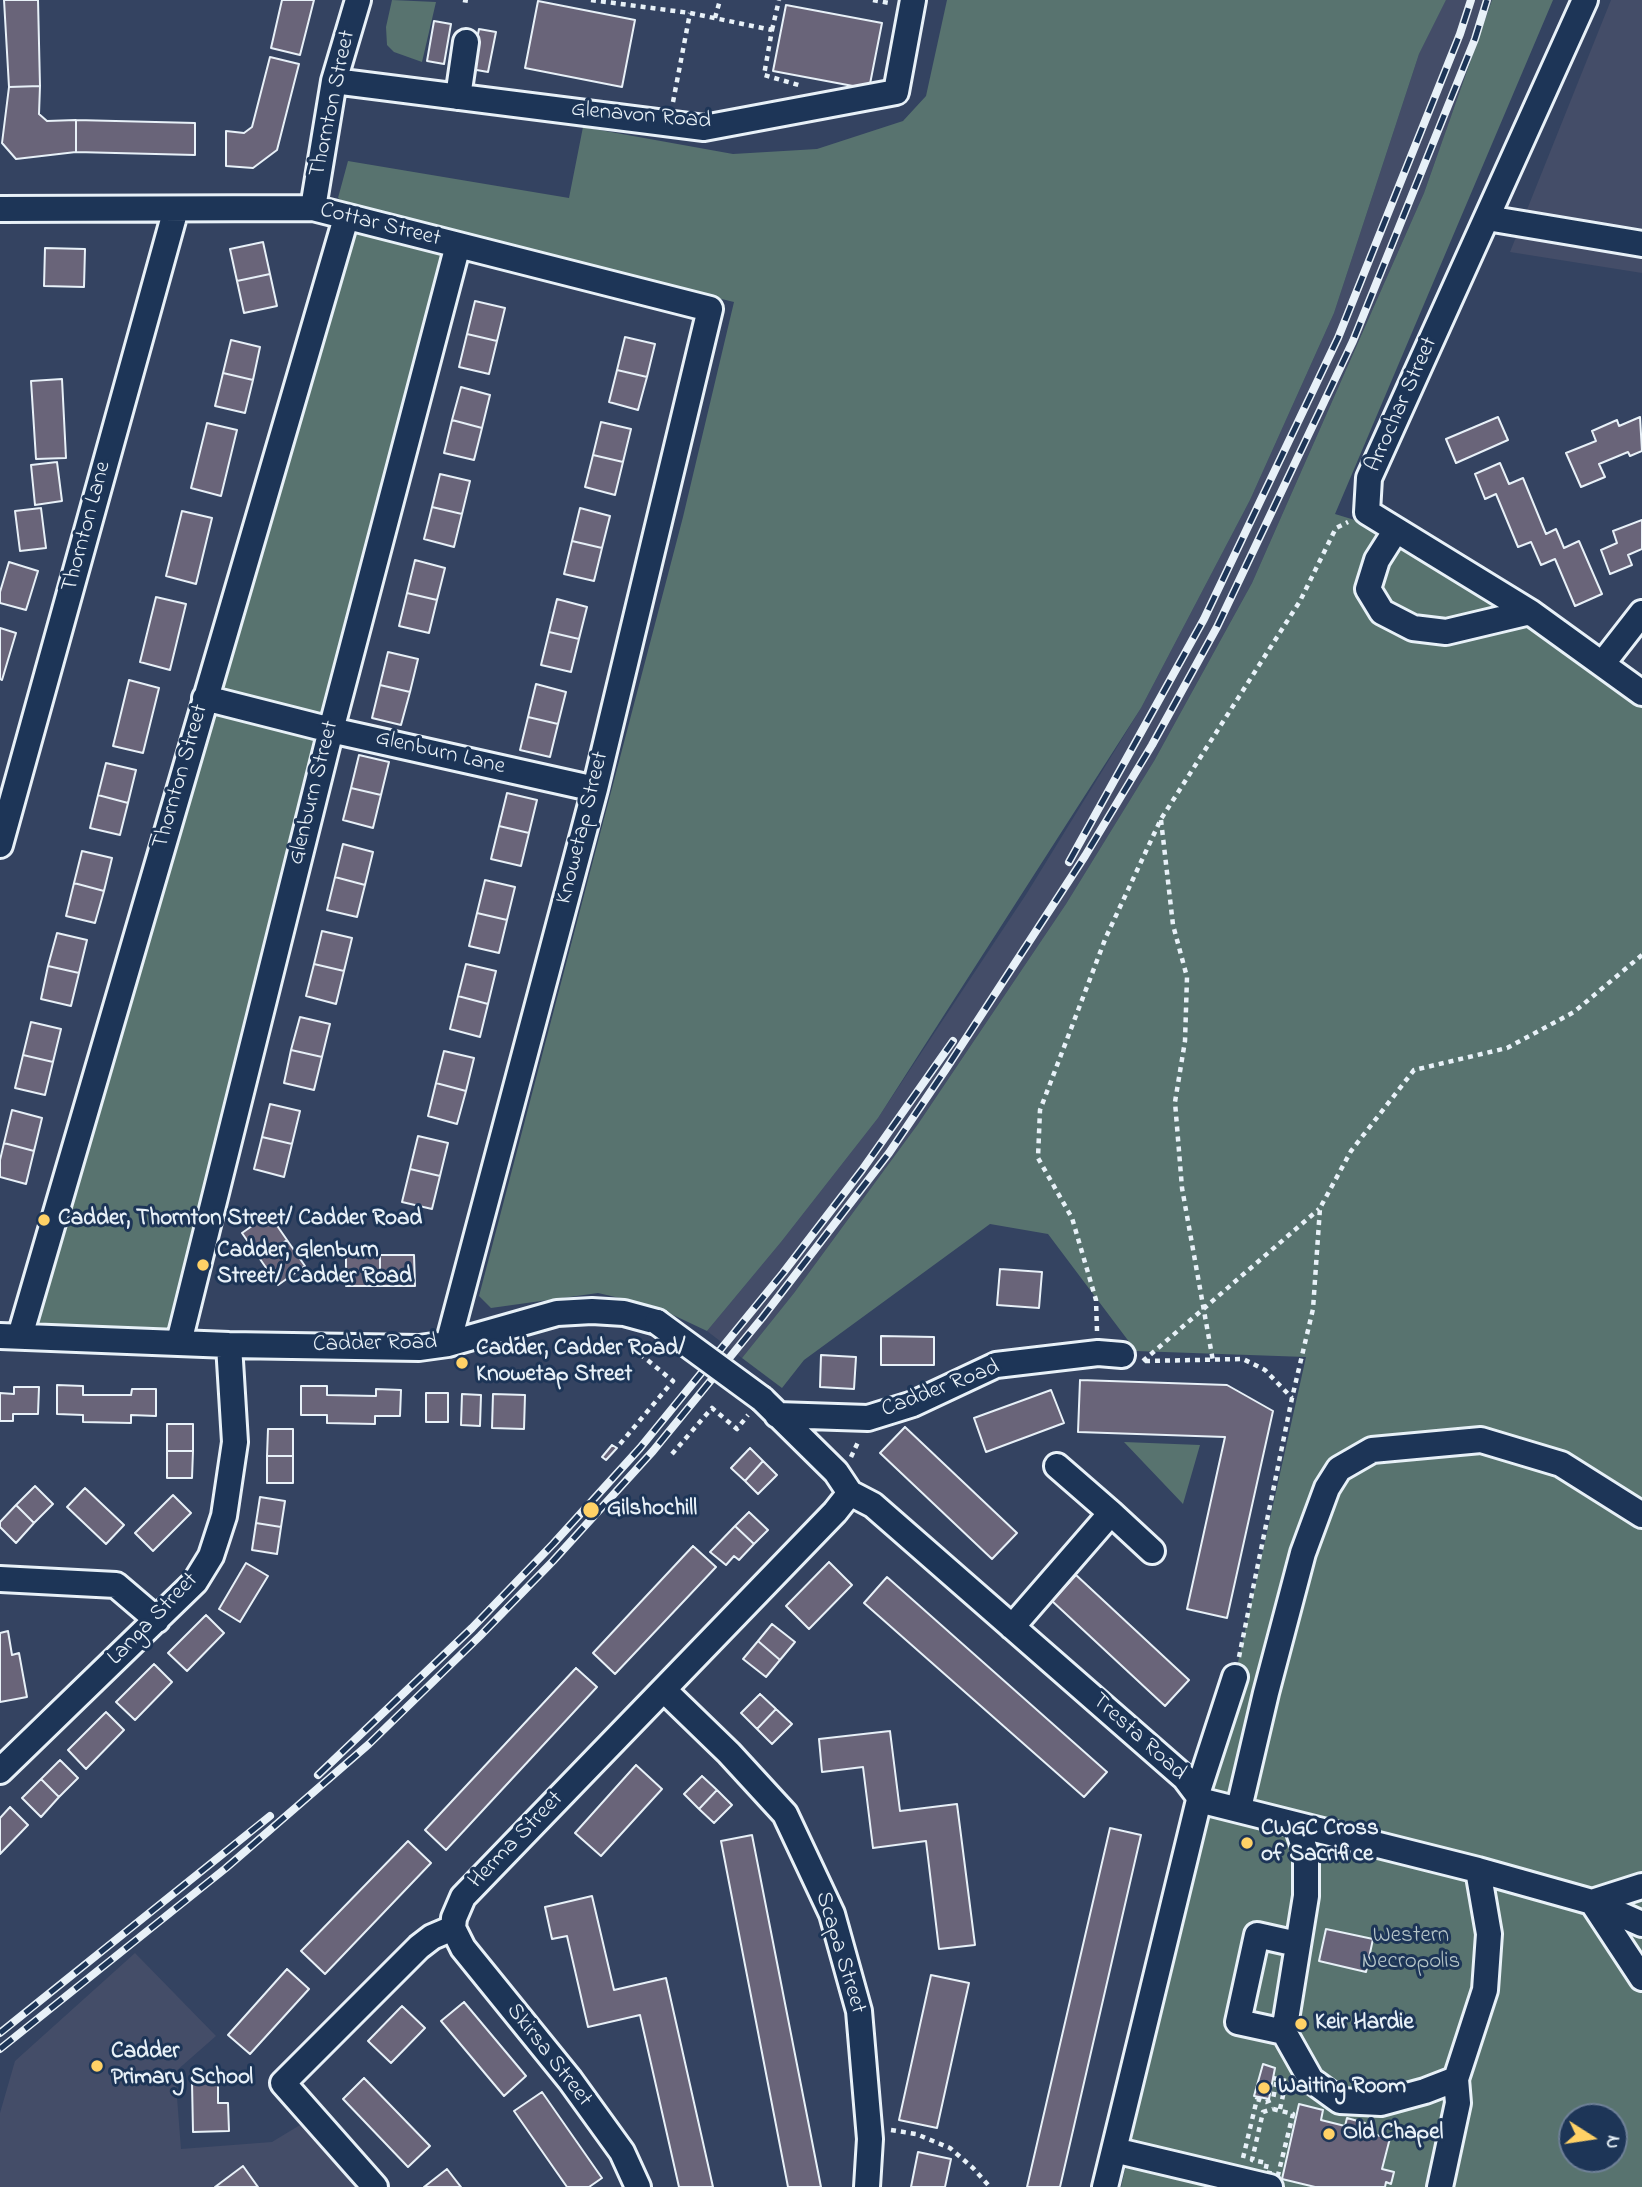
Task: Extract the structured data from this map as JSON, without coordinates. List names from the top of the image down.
{
  "streets": {
    "street": [
      "Thornton Street",
      "Glenavon Road",
      "Cottar Street",
      "Arrochar Street",
      "Thornton Lane",
      "Glenburn Lane",
      "Glenburn Street",
      "Knowetap Street",
      "Cadder Road",
      "Langa Street",
      "Tresta Road",
      "Herma Street",
      "Scapa Street",
      "Skirsa Street"
    ]
  },
  "crossings": [
    ["Thornton Street", "Glenavon Road"],
    ["Thornton Street", "Cottar Street"],
    ["Thornton Street", "Glenburn Lane"],
    ["Thornton Street", "Cadder Road"],
    ["Cottar Street", "Thornton Lane"],
    ["Cottar Street", "Glenburn Street"],
    ["Cottar Street", "Knowetap Street"],
    ["Glenburn Lane", "Glenburn Street"],
    ["Glenburn Lane", "Knowetap Street"],
    ["Glenburn Street", "Cadder Road"],
    ["Knowetap Street", "Cadder Road"],
    ["Cadder Road", "Langa Street"],
    ["Cadder Road", "Tresta Road"],
    ["Tresta Road", "Herma Street"],
    ["Herma Street", "Scapa Street"],
    ["Herma Street", "Skirsa Street"]
  ],
  "parks": ["Western Necropolis"],
  "places": [
    "Cadder, Thornton Street/ Cadder Road",
    "Cadder, Glenburn Street/ Cadder Road",
    "Cadder, Cadder Road/ Knowetap Street",
    "Gilshochill",
    "CWGC Cross of Sacrifice",
    "Keir Hardie",
    "Cadder Primary School",
    "Waiting Room",
    "Old Chapel"
  ],
  "north": "right"
}
